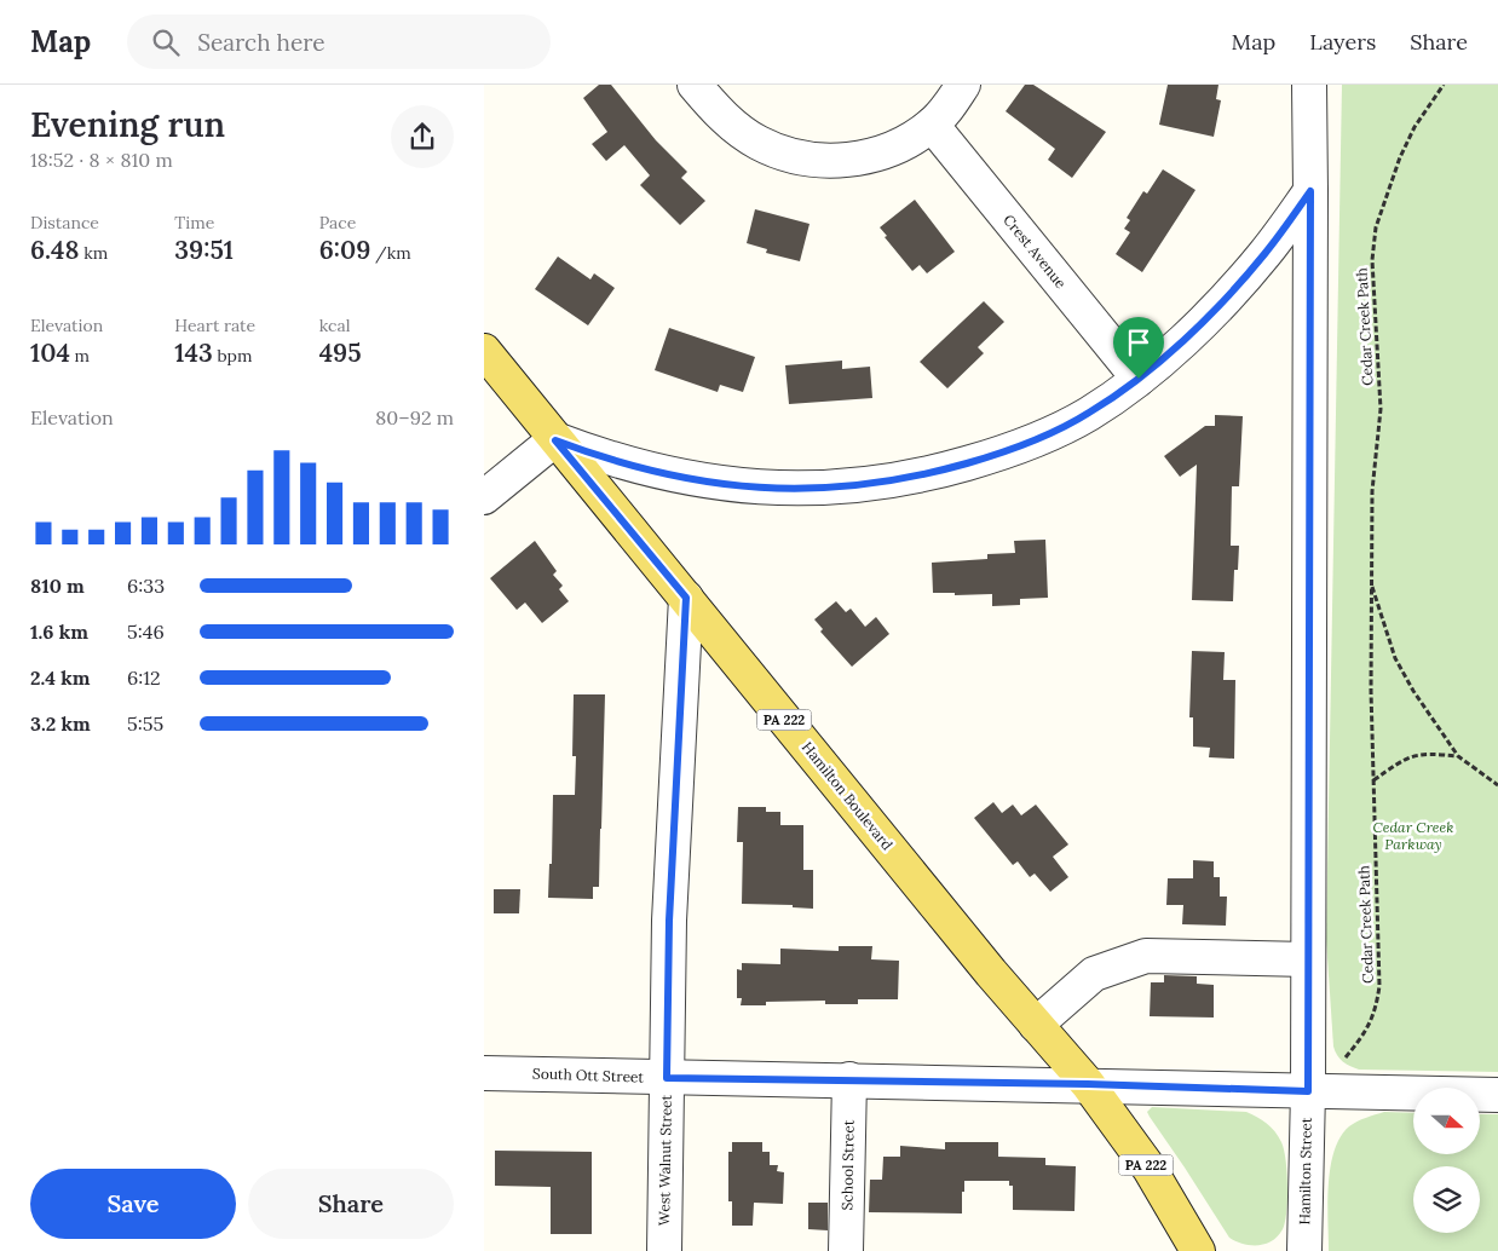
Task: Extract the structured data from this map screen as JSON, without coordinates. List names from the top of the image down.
{
  "streets": {
    "main road": ["PA 222", "Hamilton Boulevard"],
    "street": [
      "Crest Avenue",
      "South Ott Street",
      "West Walnut Street",
      "School Street",
      "Hamilton Street"
    ],
    "path": ["Cedar Creek Path"]
  },
  "crossings": [
    ["Hamilton Boulevard", "South Ott Street"],
    ["Hamilton Boulevard", "West Walnut Street"],
    ["South Ott Street", "West Walnut Street"],
    ["South Ott Street", "School Street"],
    ["South Ott Street", "Hamilton Street"]
  ],
  "parks": ["Cedar Creek Parkway"],
  "north": "right",
  "page": {
    "header": "Map",
    "search": "Search here",
    "nav": ["Map", "Layers", "Share"],
    "heading": ["Evening run", "18:52 · 8 × 810 m"],
    "stats": [
      ["Distance", "6.48 km"],
      ["Time", "39:51"],
      ["Pace", "6:09 /km"],
      ["Elevation", "104 m"],
      ["Heart rate", "143 bpm"],
      ["kcal", "495"]
    ],
    "chart": ["Elevation", "80–92 m"],
    "list": [
      {
        "name": "810 m",
        "note": "6:33"
      },
      {
        "name": "1.6 km",
        "note": "5:46"
      },
      {
        "name": "2.4 km",
        "note": "6:12"
      },
      {
        "name": "3.2 km",
        "note": "5:55"
      }
    ],
    "buttons": ["Save", "Share"]
  }
}
